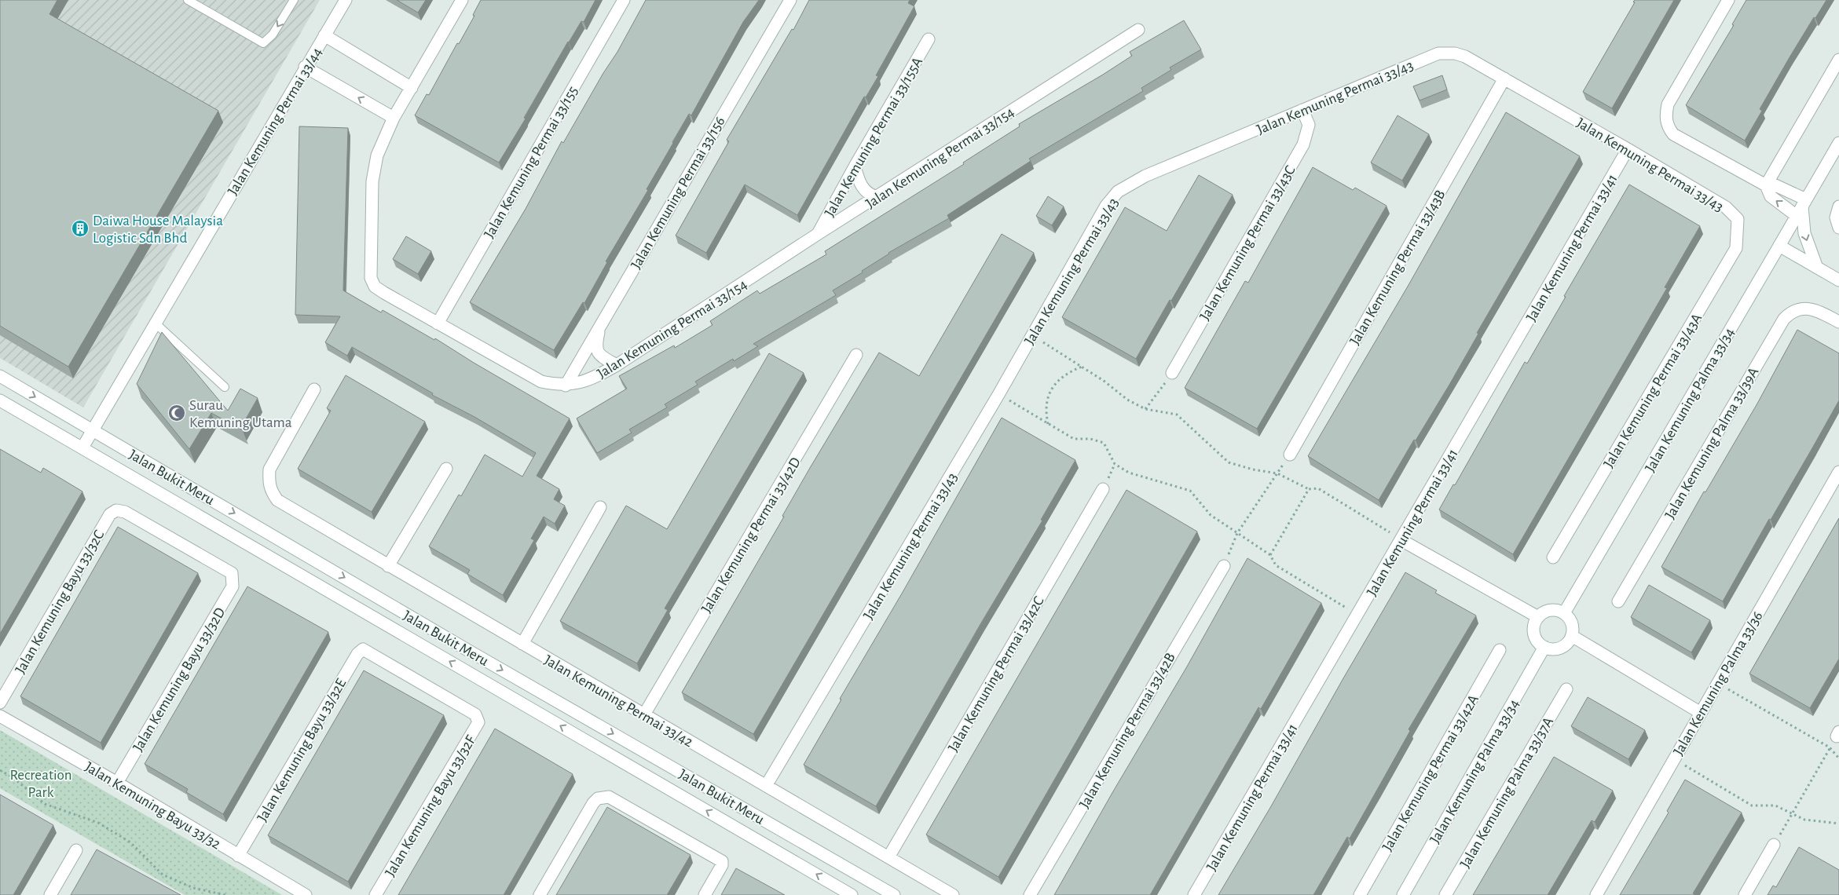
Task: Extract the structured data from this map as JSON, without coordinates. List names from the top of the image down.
{
  "streets": {
    "street": [
      "Jalan Kemuning Permai 33/43",
      "Jalan Kemuning Permai 33/44",
      "Jalan Kemuning Permai 33/155A",
      "Jalan Kemuning Permai 33/154",
      "Jalan Kemuning Permai 33/155",
      "Jalan Kemuning Permai 33/156",
      "Jalan Kemuning Permai 33/43C",
      "Jalan Kemuning Permai 33/41",
      "Jalan Kemuning Permai 33/43B",
      "Jalan Kemuning Permai 33/43A",
      "Jalan Kemuning Palma 33/34",
      "Jalan Kemuning Palma 33/39A",
      "Jalan Bukit Meru",
      "Jalan Kemuning Permai 33/42D",
      "Jalan Kemuning Bayu 33/32C",
      "Jalan Kemuning Permai 33/42C",
      "Jalan Kemuning Bayu 33/32D",
      "Jalan Kemuning Palma 33/36",
      "Jalan Kemuning Permai 33/42",
      "Jalan Kemuning Permai 33/42B",
      "Jalan Kemuning Bayu 33/32E",
      "Jalan Kemuning Permai 33/42A",
      "Jalan Kemuning Palma 33/37A",
      "Jalan Kemuning Bayu 33/32",
      "Jalan Kemuning Bayu 33/32F"
    ]
  },
  "crossings": [
    ["Jalan Kemuning Permai 33/43", "Jalan Kemuning Permai 33/43C"],
    ["Jalan Kemuning Permai 33/43", "Jalan Kemuning Permai 33/41"],
    ["Jalan Kemuning Permai 33/43", "Jalan Kemuning Permai 33/43B"],
    ["Jalan Kemuning Permai 33/43", "Jalan Kemuning Permai 33/43A"],
    ["Jalan Kemuning Permai 33/43", "Jalan Kemuning Permai 33/42"],
    ["Jalan Kemuning Permai 33/44", "Jalan Bukit Meru"],
    ["Jalan Kemuning Permai 33/155A", "Jalan Kemuning Permai 33/154"],
    ["Jalan Kemuning Permai 33/154", "Jalan Kemuning Permai 33/155"],
    ["Jalan Kemuning Permai 33/154", "Jalan Kemuning Permai 33/156"],
    ["Jalan Kemuning Permai 33/42D", "Jalan Kemuning Permai 33/42"],
    ["Jalan Kemuning Bayu 33/32C", "Jalan Kemuning Bayu 33/32D"],
    ["Jalan Kemuning Permai 33/42C", "Jalan Kemuning Permai 33/42"],
    ["Jalan Kemuning Bayu 33/32D", "Jalan Kemuning Bayu 33/32"],
    ["Jalan Kemuning Bayu 33/32E", "Jalan Kemuning Bayu 33/32"],
    ["Jalan Kemuning Bayu 33/32E", "Jalan Kemuning Bayu 33/32F"]
  ],
  "parks": ["Recreation Park"],
  "places": {
    "building": ["Daiwa House Malaysia Logistic Sdn Bhd"],
    "mosque": ["Surau Kemuning Utama"]
  }
}
